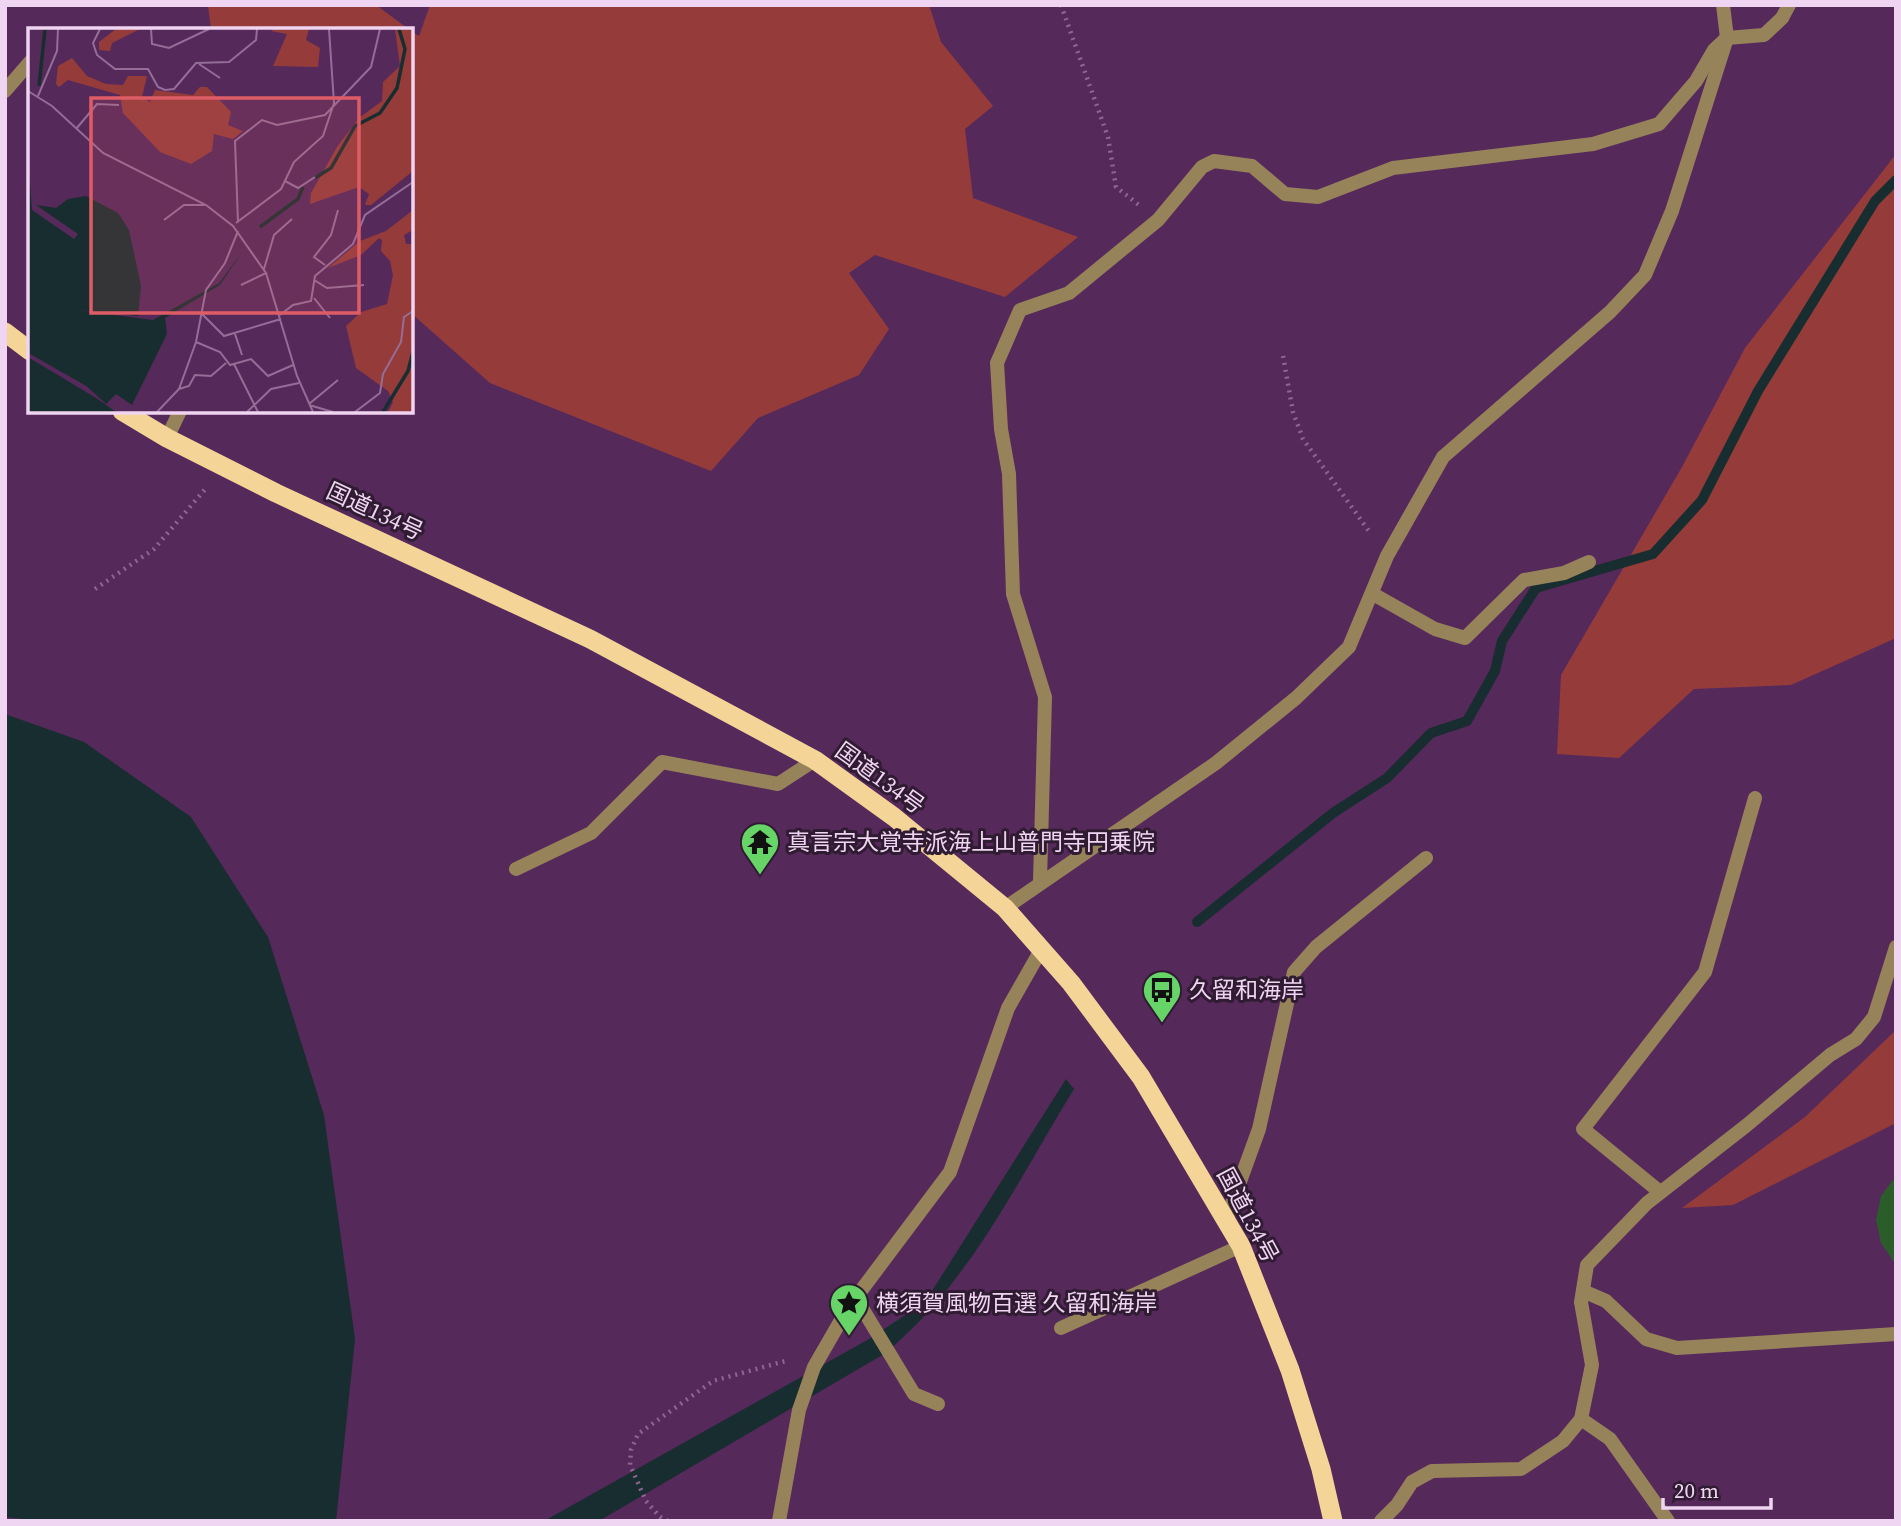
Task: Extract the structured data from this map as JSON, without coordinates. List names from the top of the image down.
{
  "streets": {
    "highway": ["国道134号"]
  },
  "places": {
    "temple": ["真言宗大覚寺派海上山普門寺円乗院"],
    "bus stop": ["久留和海岸"],
    "place": ["横須賀風物百選 久留和海岸"]
  },
  "scale_bar": "20 m"
}
